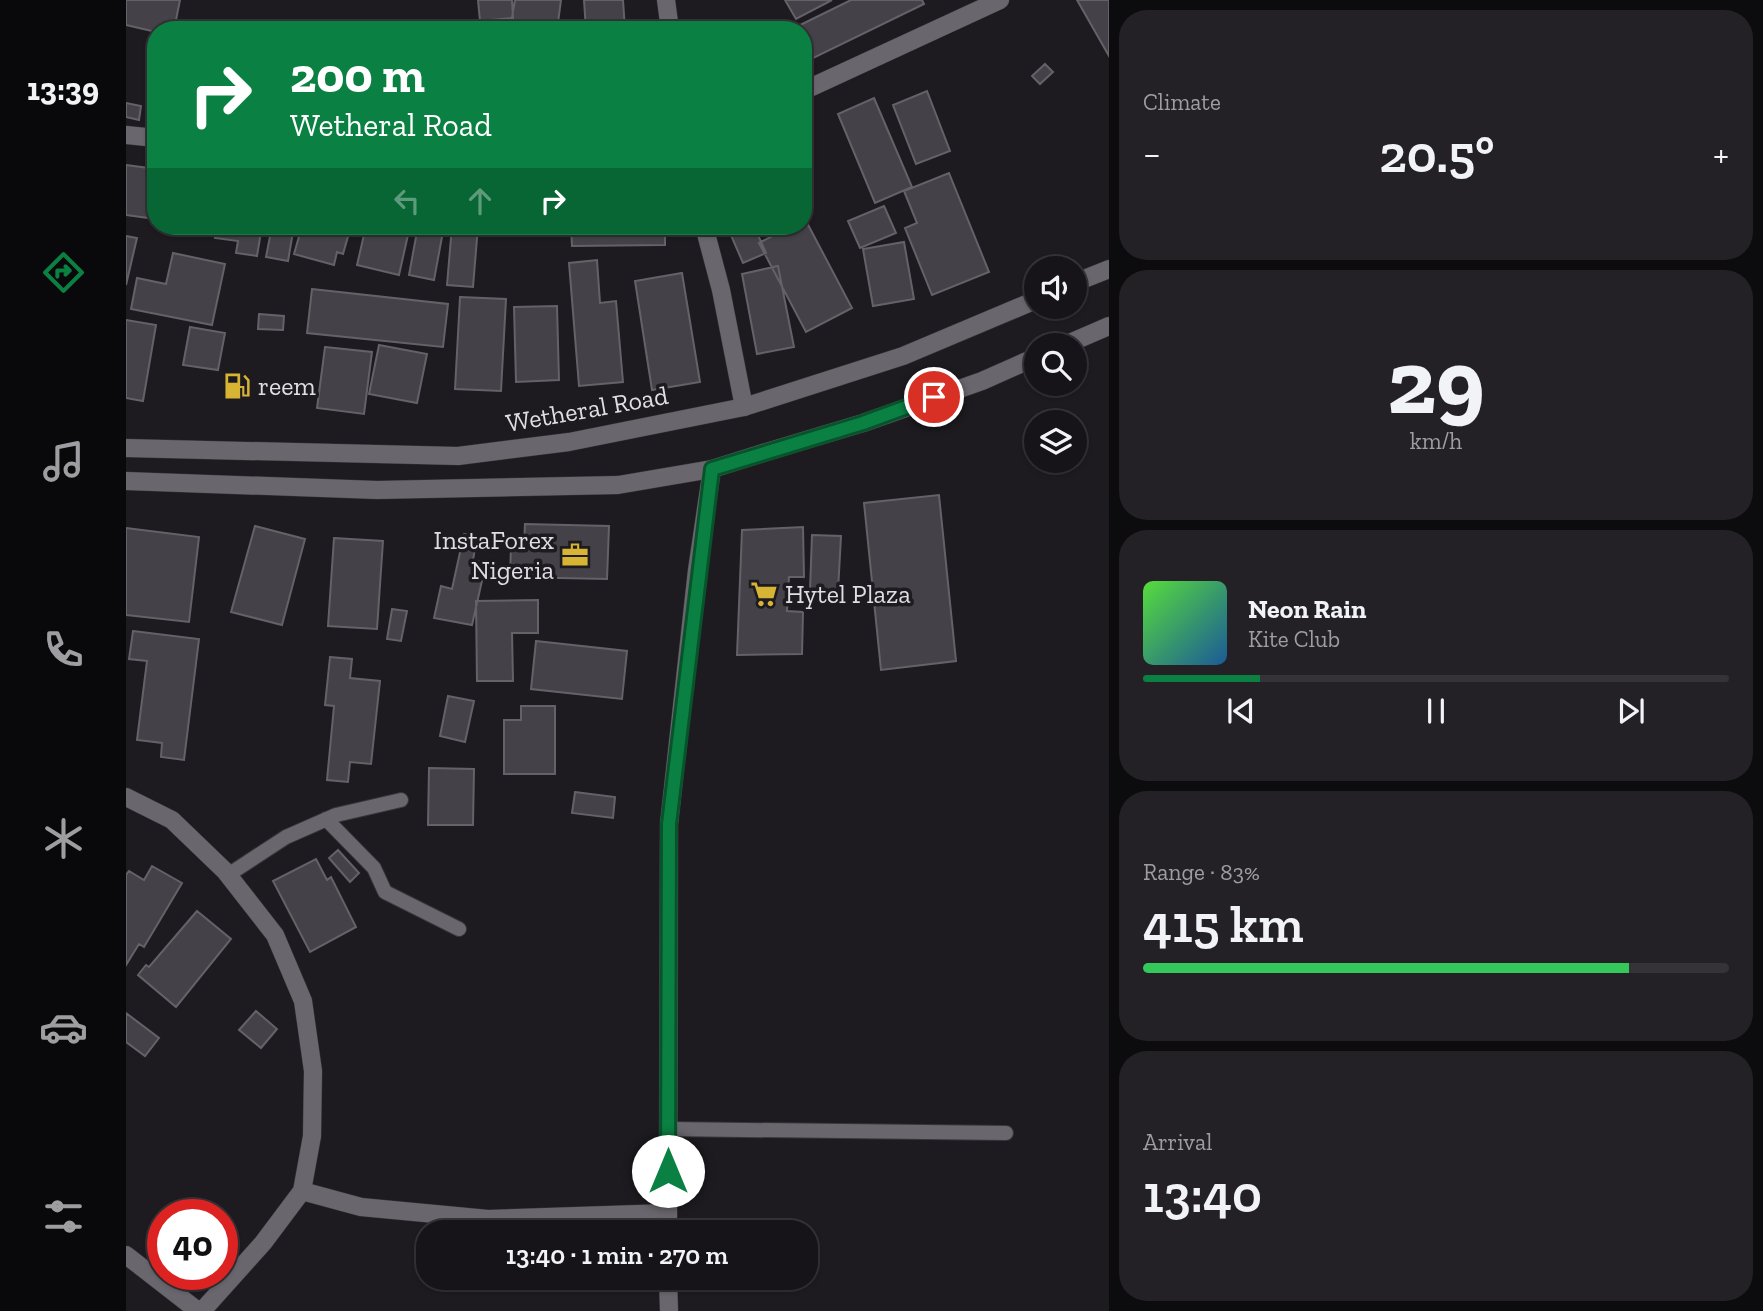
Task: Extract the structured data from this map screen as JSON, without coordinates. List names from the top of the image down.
{
  "streets": {
    "street": ["Wetheral Road"]
  },
  "places": {
    "fuel station": ["reem"],
    "office": ["InstaForex Nigeria"],
    "supermarket": ["Hytel Plaza"]
  },
  "page": {
    "tabs": "13:39",
    "tile": [
      "Climate",
      ["29", "km/h"],
      ["Range · 83%", "415 km"],
      ["Arrival", "13:40"]
    ],
    "turn": ["200 m", "Wetheral Road"],
    "heat": ["−", "20.5°", "+"],
    "song": ["Neon Rain", "Kite Club"],
    "limit": "40",
    "trip": "13:40 · 1 min · 270 m"
  }
}
